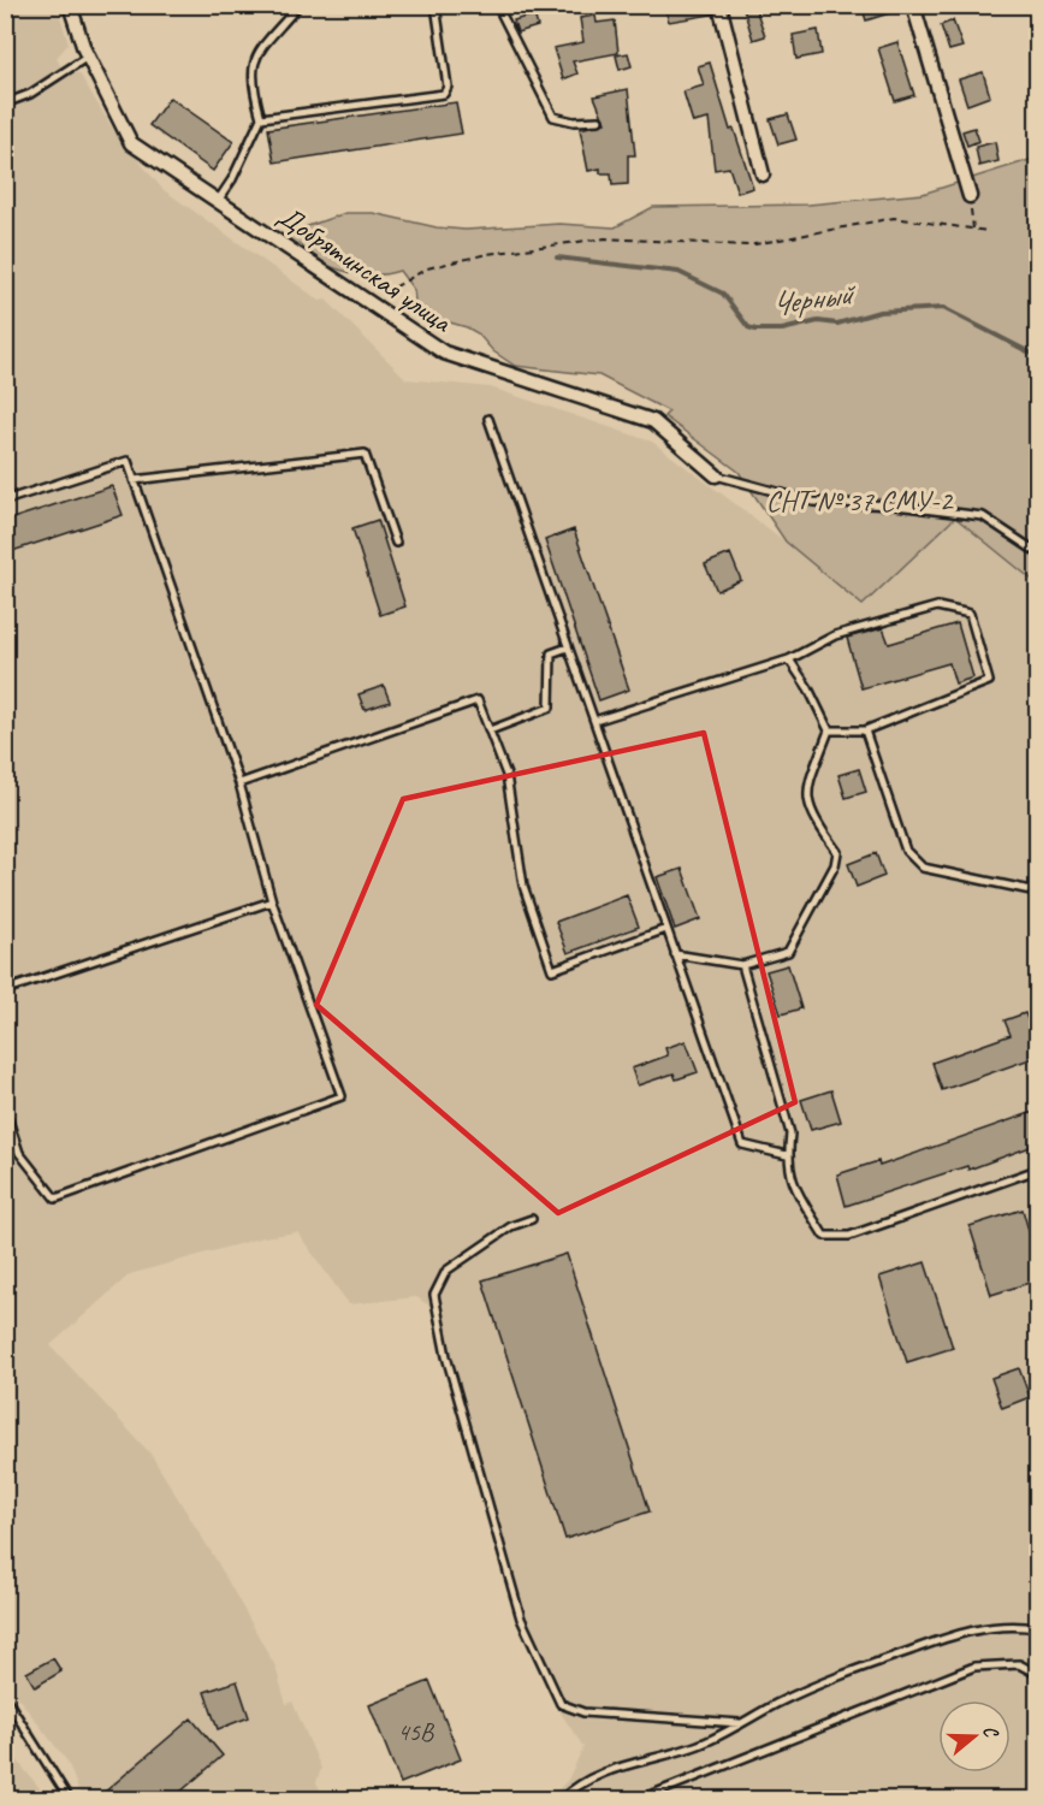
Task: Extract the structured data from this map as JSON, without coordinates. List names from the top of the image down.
{
  "streets": {
    "street": ["Добрятинская улица"]
  },
  "water": ["Черный"],
  "parks": ["СНТ № 37 СМУ-2"],
  "house_numbers": ["45В"],
  "north": "right"
}
